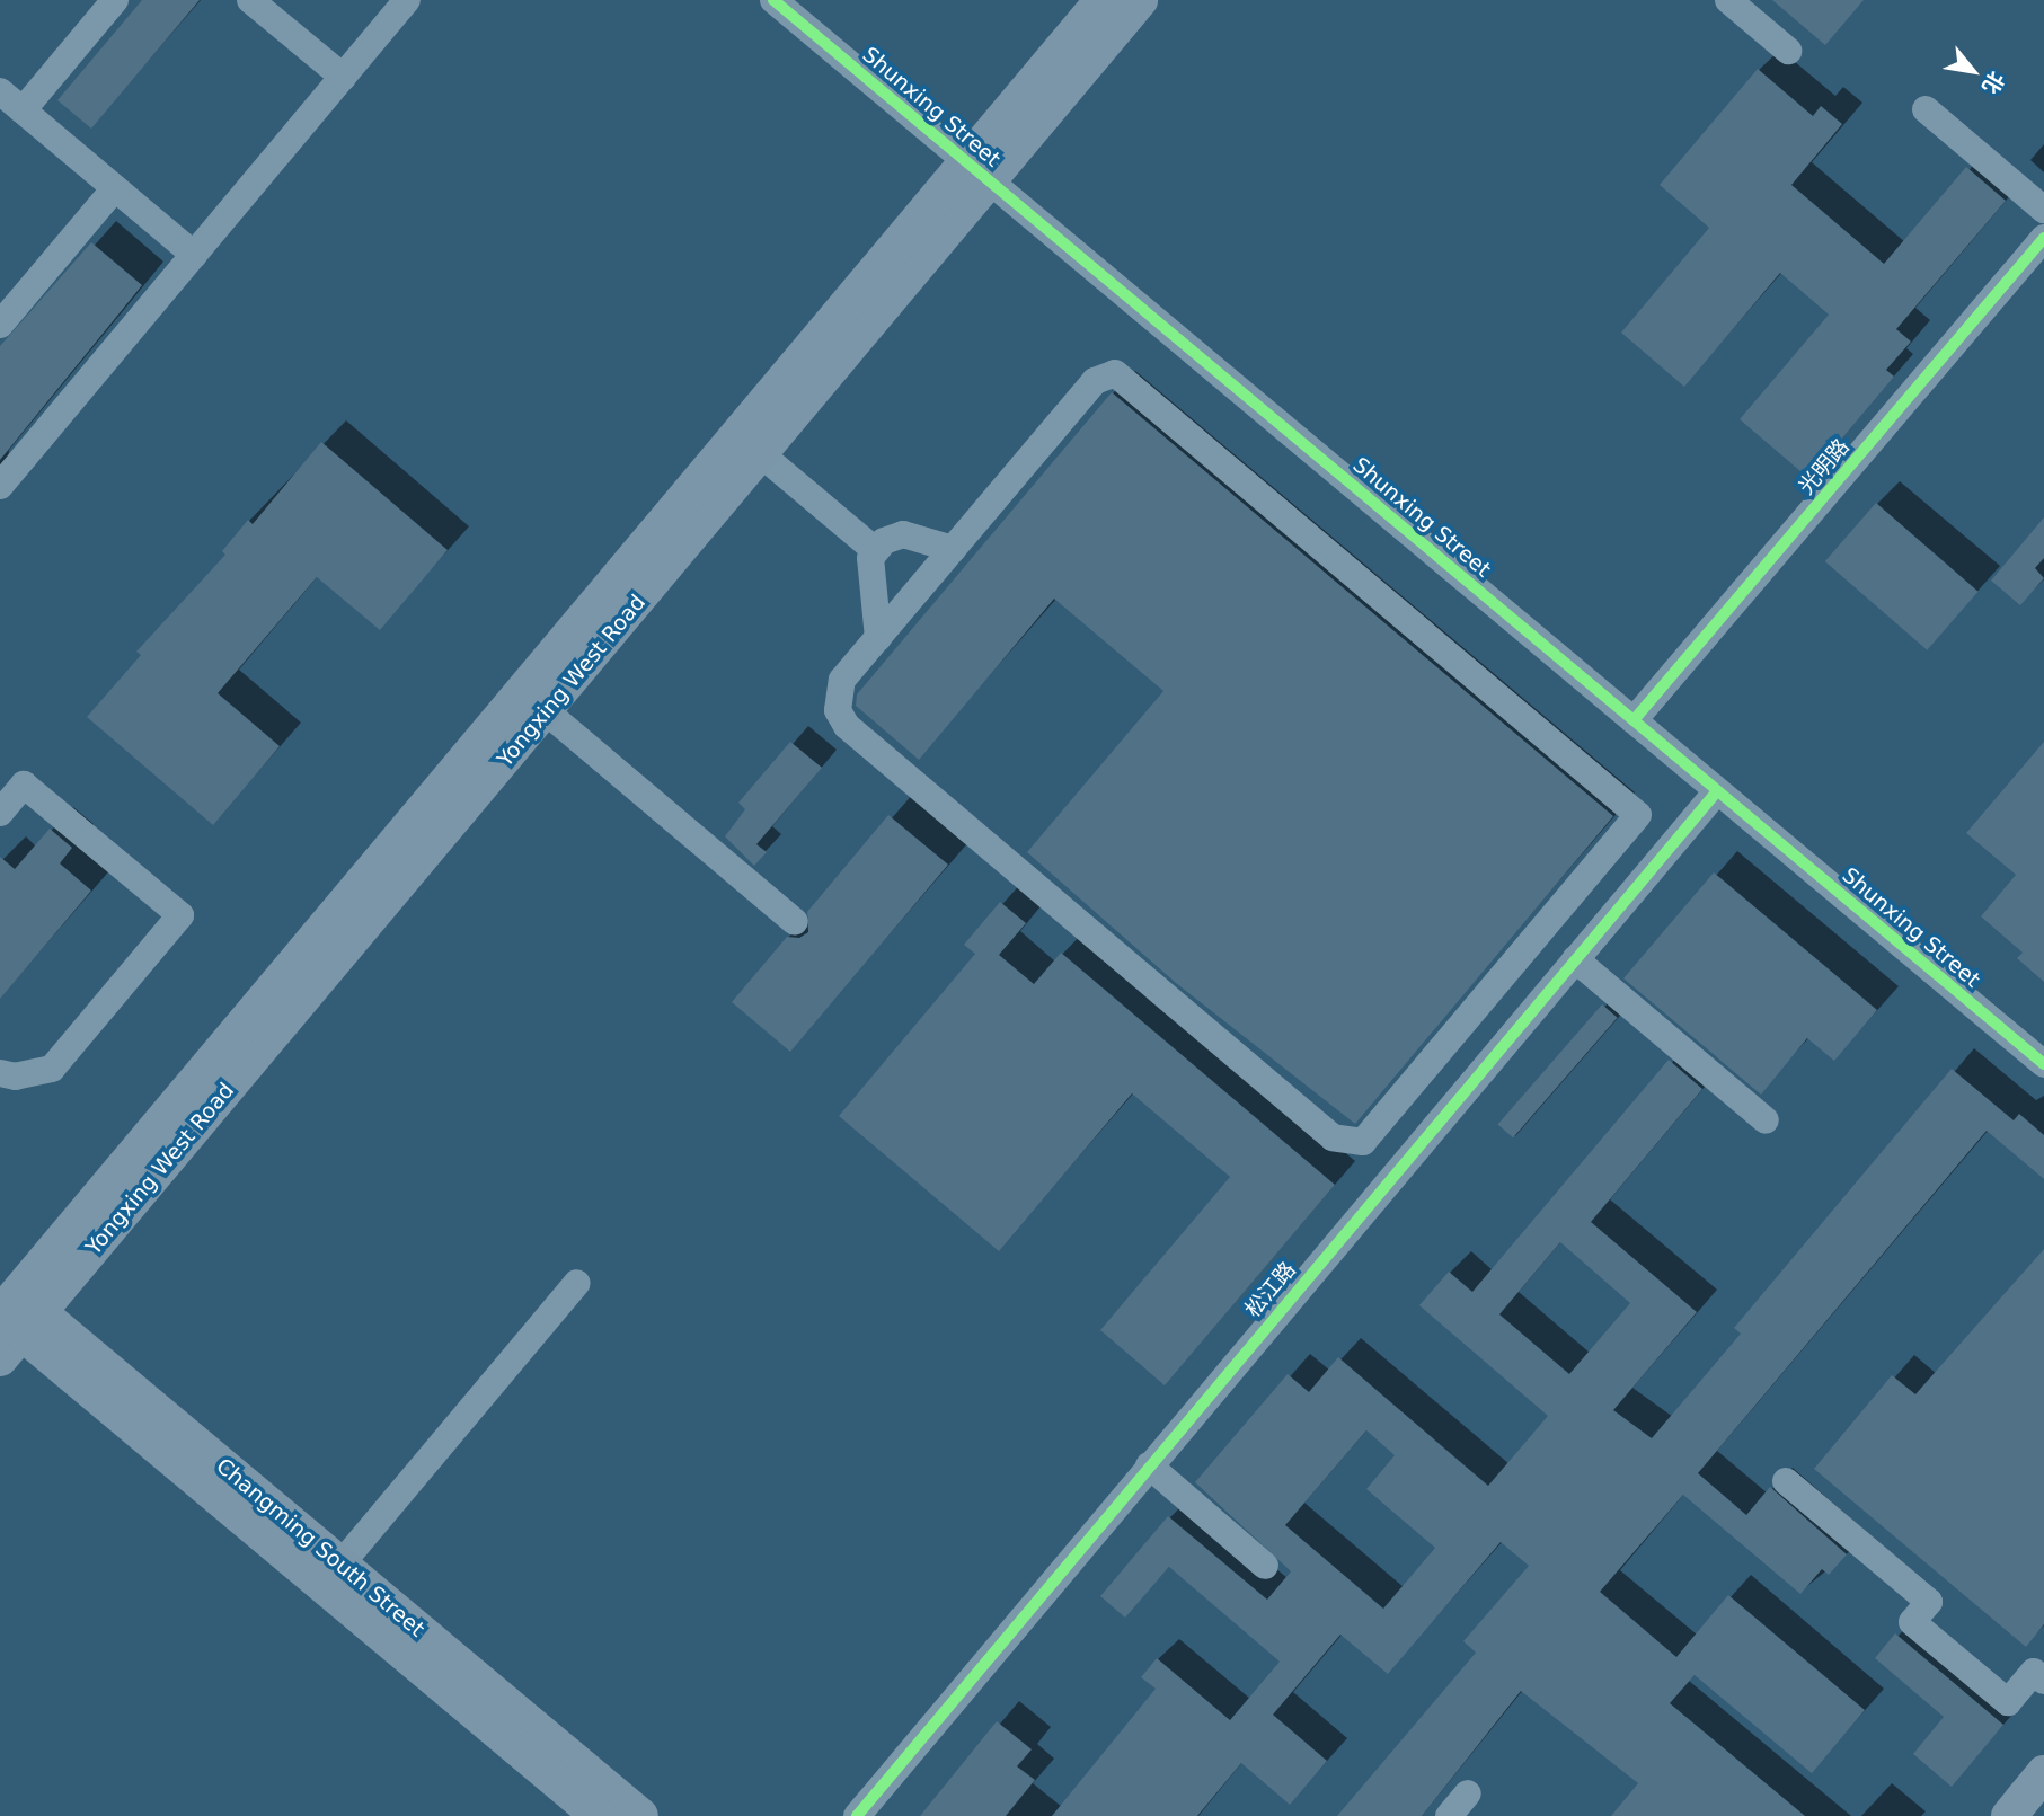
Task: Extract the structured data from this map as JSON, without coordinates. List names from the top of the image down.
{
  "streets": {
    "main road": ["Yongxing West Road", "Changming South Street"],
    "street": ["Shunxing Street", "光明路", "松江路"]
  },
  "crossings": [
    ["Shunxing Street", "光明路"],
    ["Shunxing Street", "Yongxing West Road"],
    ["Shunxing Street", "松江路"],
    ["Yongxing West Road", "Changming South Street"]
  ],
  "north": "bottom right"
}
